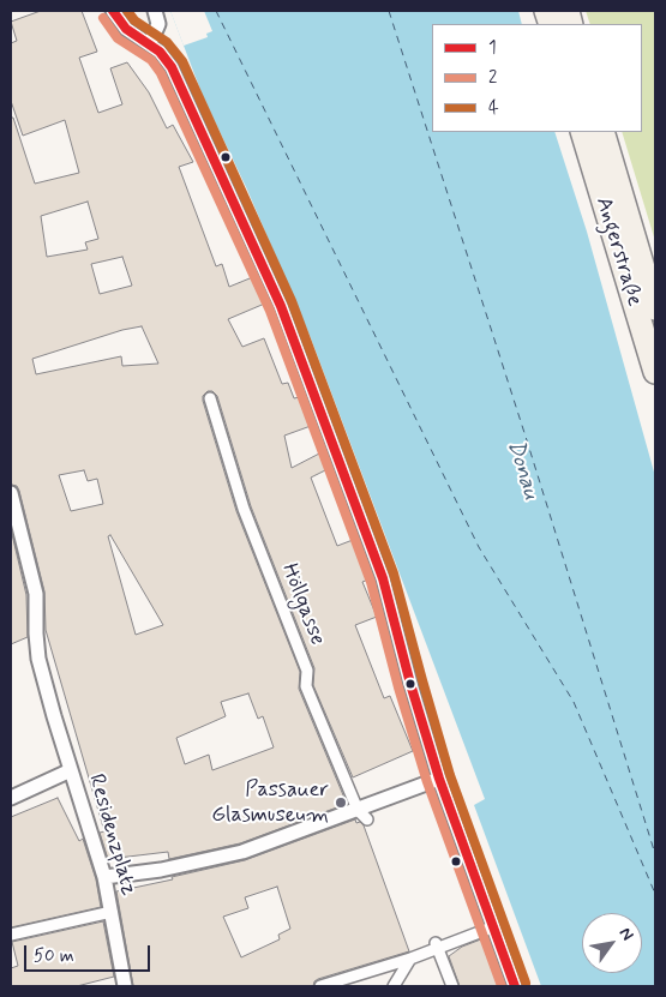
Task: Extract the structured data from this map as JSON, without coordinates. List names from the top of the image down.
{
  "streets": {
    "main road": ["Angerstraße"],
    "street": ["Höllgasse", "Residenzplatz"]
  },
  "water": ["Donau"],
  "places": ["Passauer Glasmuseum"],
  "lines": ["transit line 1", "transit line 4", "transit line 2"],
  "legend": ["1", "2", "4"],
  "scale_bar": "50 m",
  "north": "top right"
}
